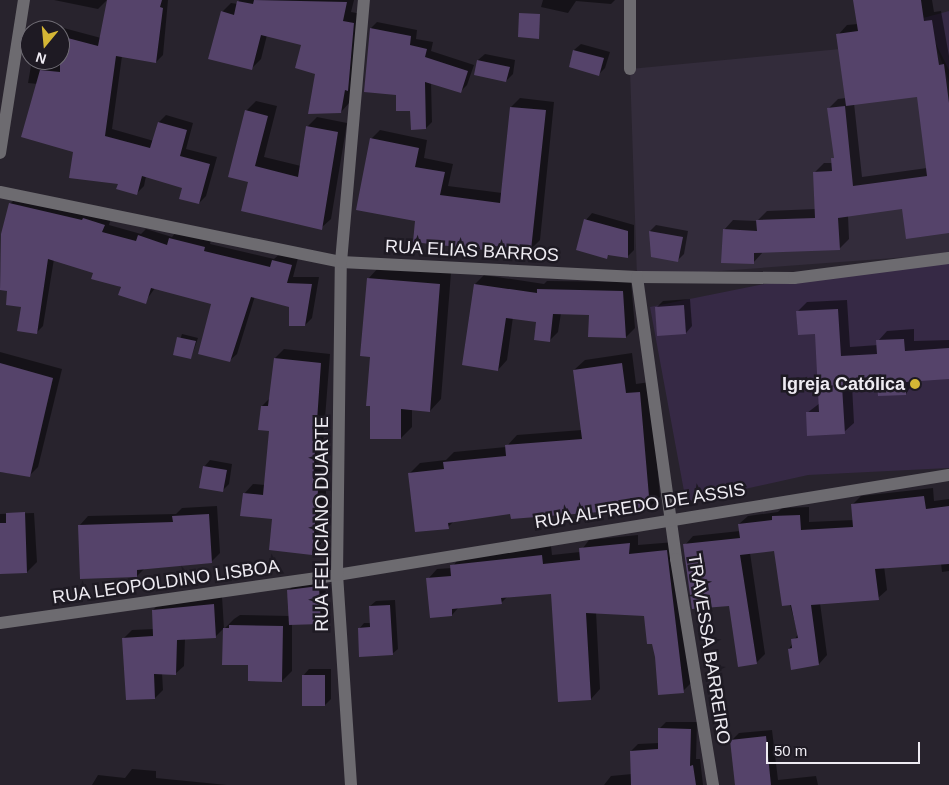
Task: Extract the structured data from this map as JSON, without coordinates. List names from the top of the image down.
{
  "streets": {
    "street": [
      "RUA ELIAS BARROS",
      "RUA ALFREDO DE ASSIS",
      "RUA FELICIANO DUARTE",
      "RUA LEOPOLDINO LISBOA",
      "TRAVESSA BARREIRO"
    ]
  },
  "crossings": [
    ["RUA ELIAS BARROS", "RUA FELICIANO DUARTE"],
    ["RUA ELIAS BARROS", "TRAVESSA BARREIRO"],
    ["RUA ALFREDO DE ASSIS", "RUA FELICIANO DUARTE"],
    ["RUA ALFREDO DE ASSIS", "RUA LEOPOLDINO LISBOA"],
    ["RUA ALFREDO DE ASSIS", "TRAVESSA BARREIRO"],
    ["RUA FELICIANO DUARTE", "RUA LEOPOLDINO LISBOA"]
  ],
  "places": ["Igreja Católica"],
  "scale_bar": "50 m",
  "north": "bottom"
}
